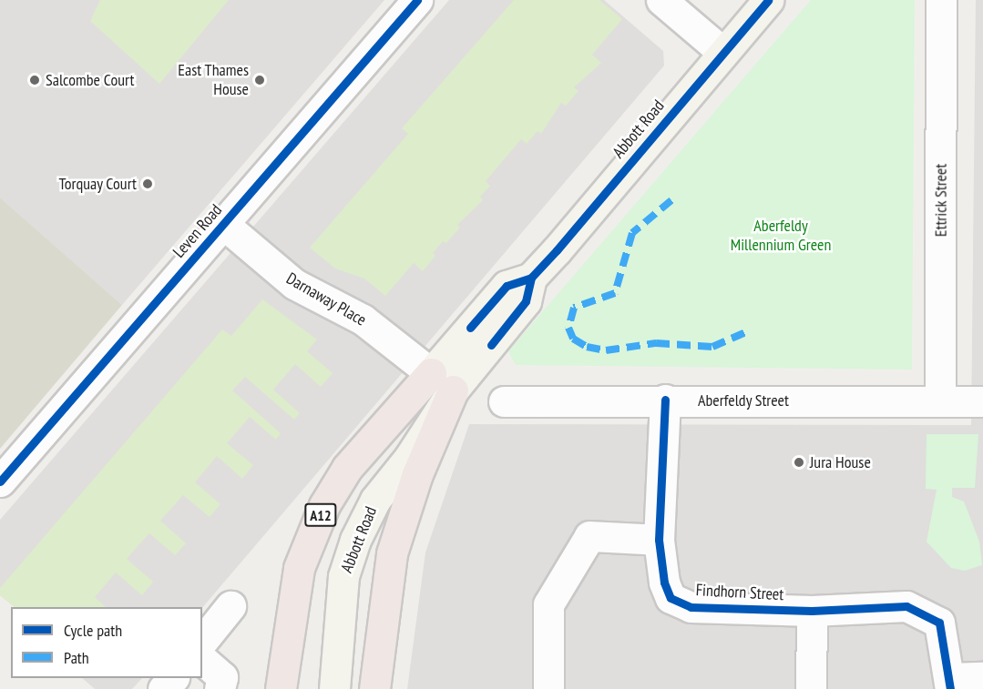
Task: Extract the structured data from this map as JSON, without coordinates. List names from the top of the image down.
{
  "streets": {
    "highway": ["A12"],
    "main road": ["Abbott Road"],
    "street": [
      "Ettrick Street",
      "Leven Road",
      "Darnaway Place",
      "Aberfeldy Street",
      "Findhorn Street"
    ]
  },
  "crossings": [
    ["Abbott Road", "Darnaway Place"],
    ["Abbott Road", "A12"],
    ["Ettrick Street", "Aberfeldy Street"],
    ["Leven Road", "Darnaway Place"],
    ["Darnaway Place", "A12"],
    ["Aberfeldy Street", "Findhorn Street"]
  ],
  "parks": ["Aberfeldy Millennium Green"],
  "places": [
    "Salcombe Court",
    "East Thames House",
    "Torquay Court",
    "Jura House"
  ],
  "legend": ["Cycle path", "Path"]
}
